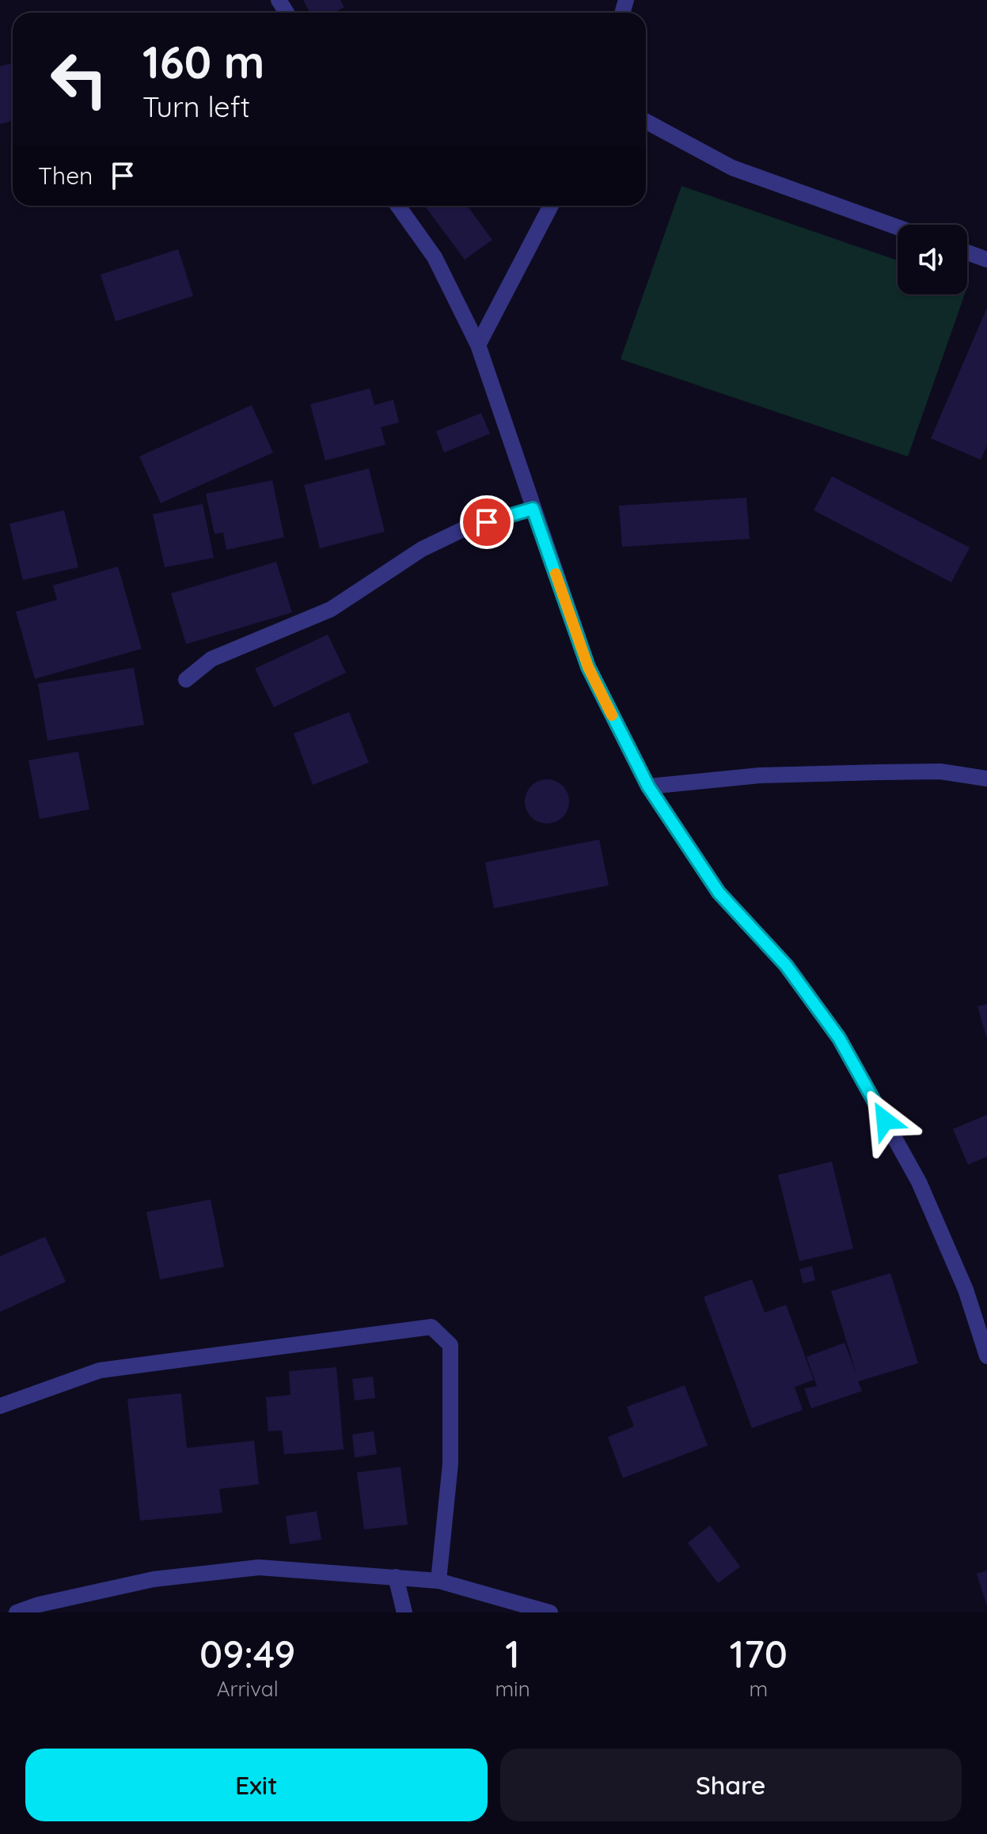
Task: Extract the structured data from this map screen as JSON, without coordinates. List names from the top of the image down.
{
  "page": {
    "turn": ["160 m", "Turn left"],
    "then": "Then",
    "eta": [
      "09:49",
      "Arrival",
      "1",
      "min",
      "170",
      "m"
    ],
    "buttons": ["Exit", "Share"]
  }
}
